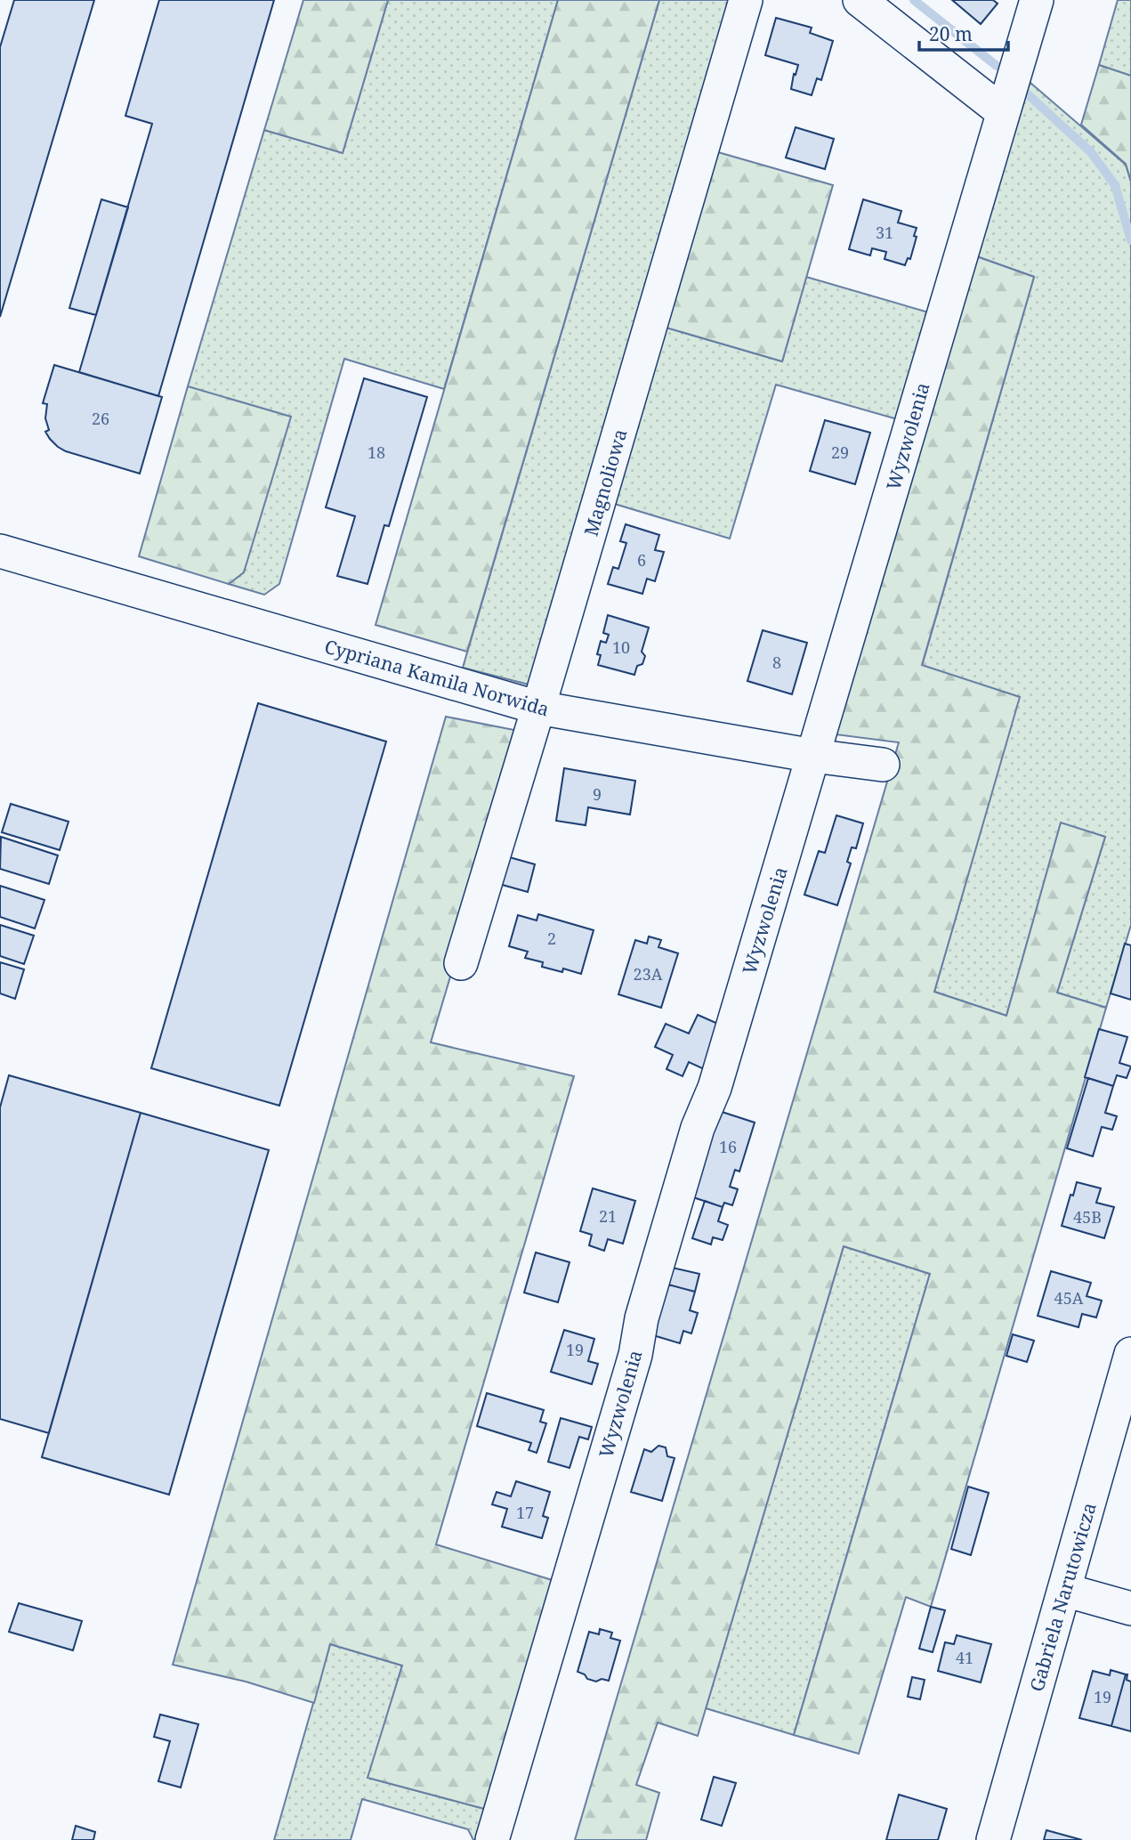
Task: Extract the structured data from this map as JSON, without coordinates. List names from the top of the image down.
{
  "streets": {
    "street": [
      "Wyzwolenia",
      "Magnoliowa",
      "Cypriana Kamila Norwida",
      "Gabriela Narutowicza"
    ]
  },
  "crossings": [
    ["Wyzwolenia", "Cypriana Kamila Norwida"],
    ["Magnoliowa", "Cypriana Kamila Norwida"]
  ],
  "house_numbers": [
    "31",
    "26",
    "18",
    "29",
    "6",
    "10",
    "8",
    "9",
    "2",
    "23A",
    "16",
    "21",
    "45B",
    "45A",
    "19",
    "17",
    "41",
    "19"
  ],
  "scale_bar": "20 m"
}
